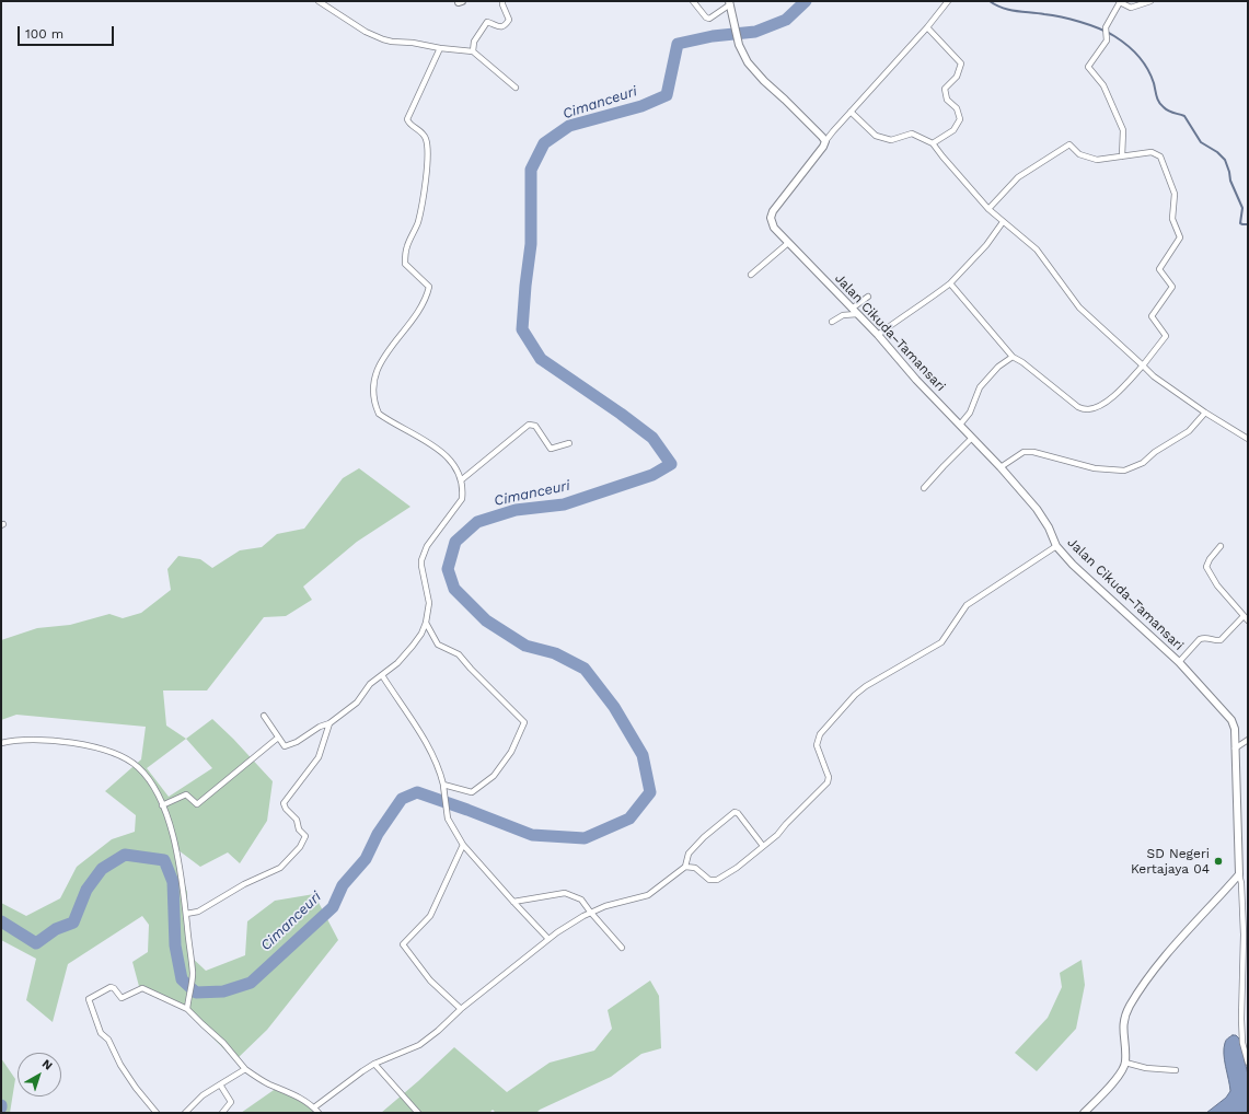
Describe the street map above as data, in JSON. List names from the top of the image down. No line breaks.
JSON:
{"streets":{"street":["Jalan Cikuda–Tamansari"]},"water":["Cimanceuri"],"places":["SD Negeri Kertajaya 04"],"scale_bar":"100 m","north":"top right"}
